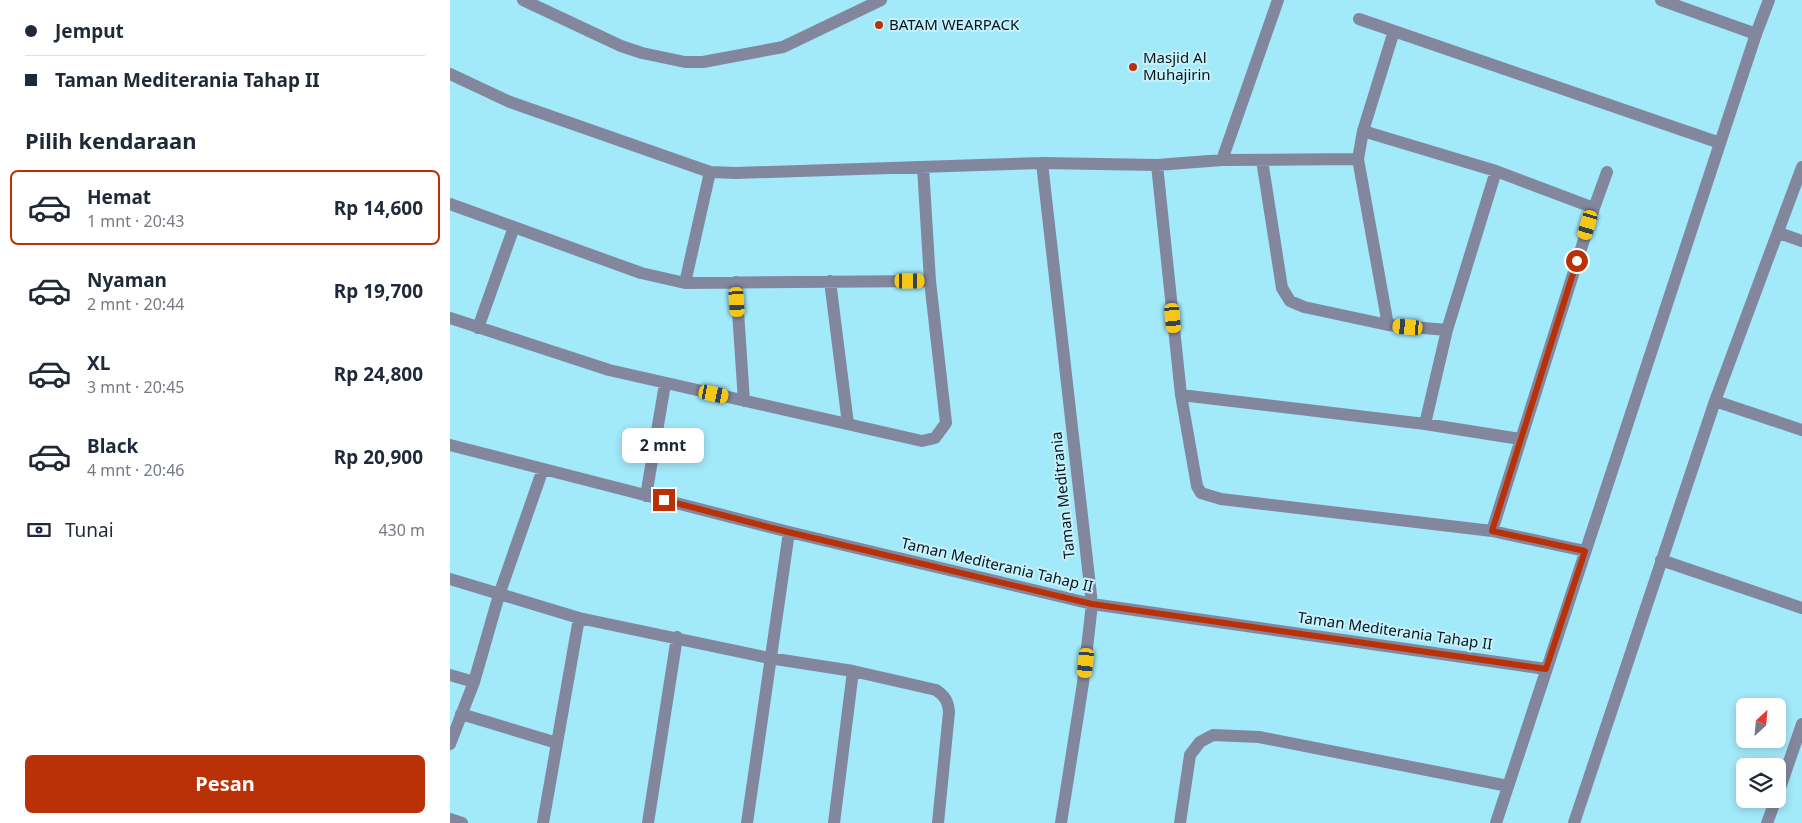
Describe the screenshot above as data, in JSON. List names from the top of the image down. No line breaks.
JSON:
{"streets":{"street":["Taman Meditrania","Taman Mediterania Tahap II"]},"crossings":[["Taman Meditrania","Taman Mediterania Tahap II"]],"places":["BATAM WEARPACK","Masjid Al Muhajirin"],"north":"top right","page":{"banner":["Jemput","Taman Mediterania Tahap II"],"heading":"Pilih kendaraan","list":[{"name":"Hemat","note":"1 mnt · 20:43","value":"Rp 14,600"},{"name":"Nyaman","note":"2 mnt · 20:44","value":"Rp 19,700"},{"name":"XL","note":"3 mnt · 20:45","value":"Rp 24,800"},{"name":"Black","note":"4 mnt · 20:46","value":"Rp 20,900"}],"bubble":"2 mnt","pay":["Tunai","430 m"],"buttons":"Pesan"}}
